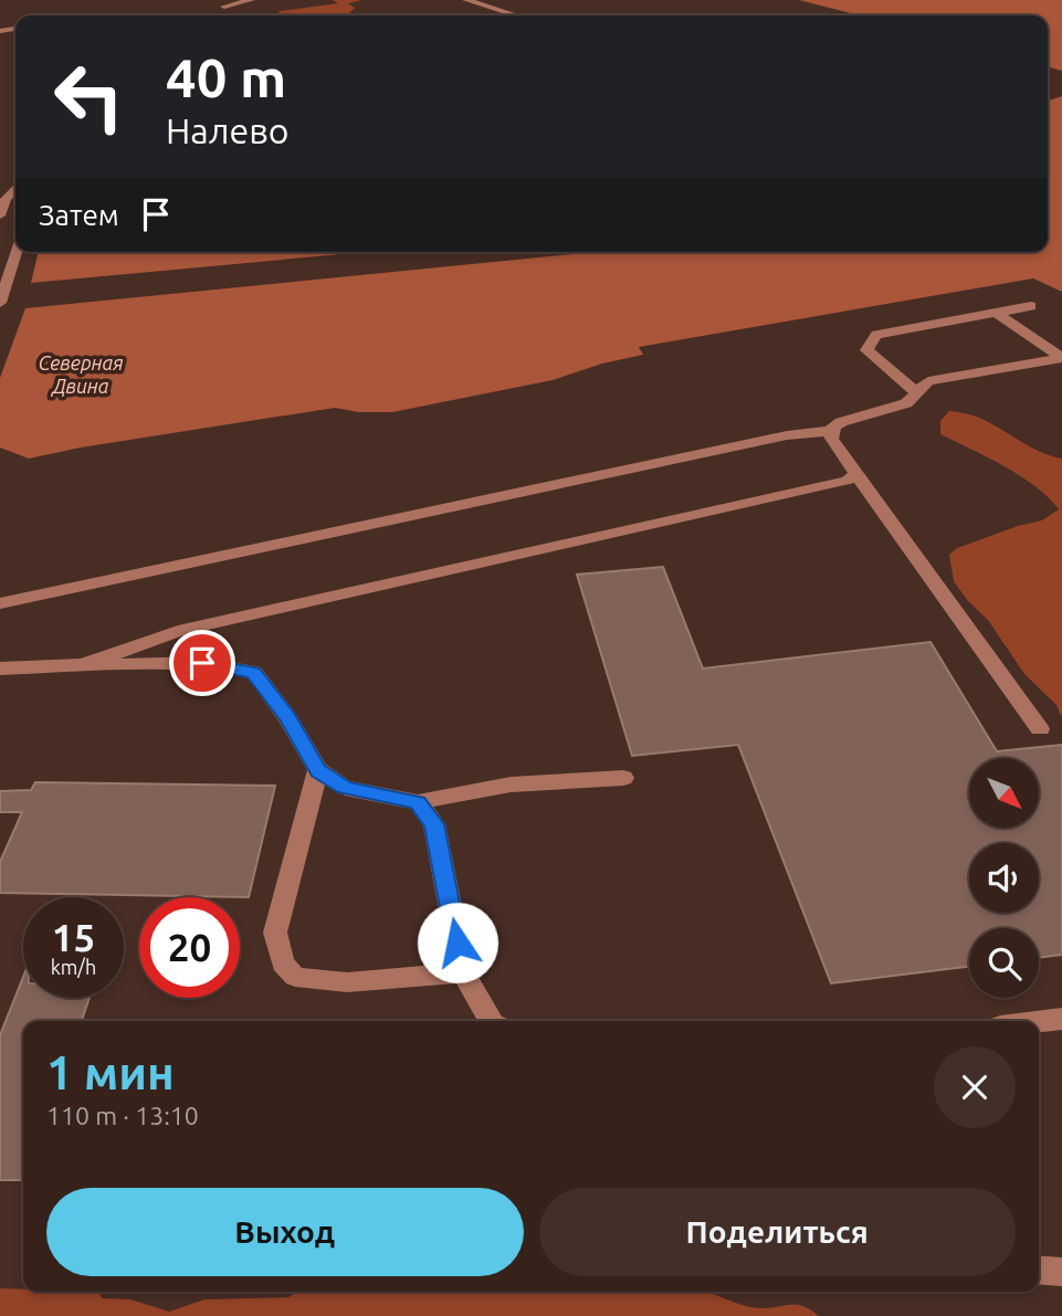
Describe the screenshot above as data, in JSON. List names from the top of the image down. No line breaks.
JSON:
{"water":["Северная Двина"],"north":"bottom right","page":{"turn":["40 m","Налево"],"then":"Затем","speed":"15 km/h","limit":"20","heading":["1 мин","110 m · 13:10"],"buttons":["Выход","Поделиться"]}}
